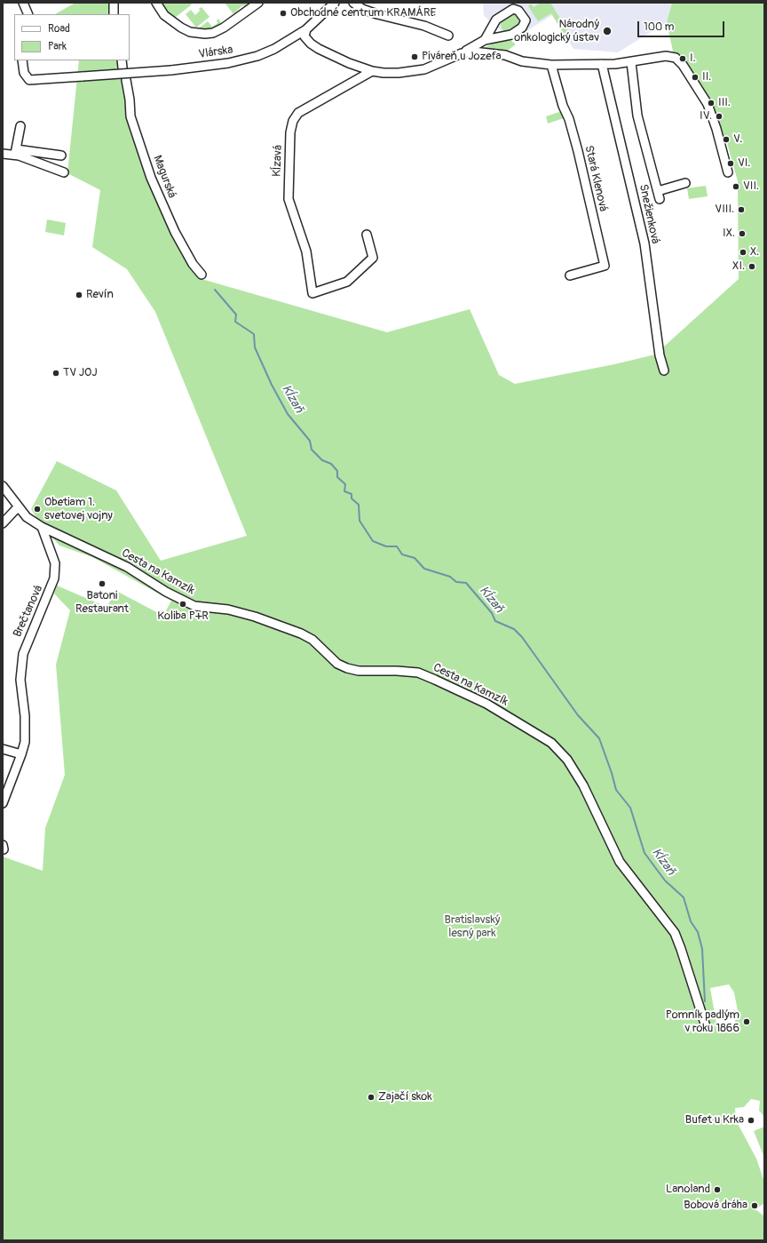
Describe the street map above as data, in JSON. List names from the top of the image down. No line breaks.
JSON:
{"streets":{"street":["Vlárska","Kĺzavá","Magurská","Stará Klenová","Snežienková","Cesta na Kamzík","Brečtanová"]},"crossings":[["Cesta na Kamzík","Brečtanová"]],"water":["Kĺzaň"],"parks":["Bratislavský lesný park"],"places":["Obchodné centrum KRAMÁRE","Národný onkologický ústav","Piváreň u Jozefa","I.","II.","III.","IV.","V.","VI.","VII.","VIII.","IX.","X.","XI.","Revín","TV JOJ","Obetiam 1. svetovej vojny","Batoni Restaurant","Koliba P+R","Pomník padlým v roku 1866","Zajačí skok","Bufet u Krka","Lanoland","Bobová dráha"],"legend":["Road","Park"],"scale_bar":"100 m"}
